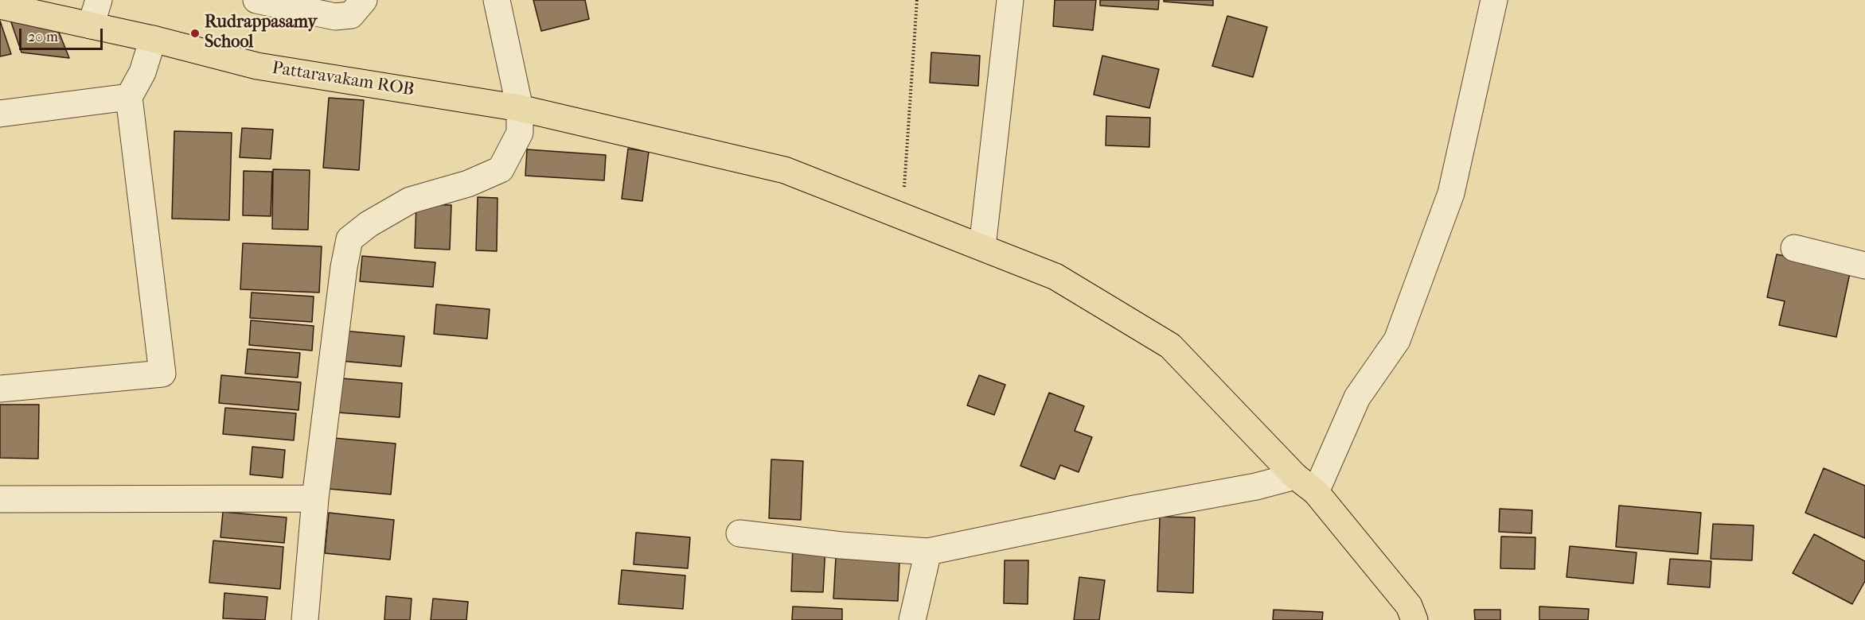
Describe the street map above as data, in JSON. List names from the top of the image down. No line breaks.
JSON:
{"streets":{"main road":["Pattaravakam ROB"]},"places":["Rudrappasamy School"],"scale_bar":"20 m"}
